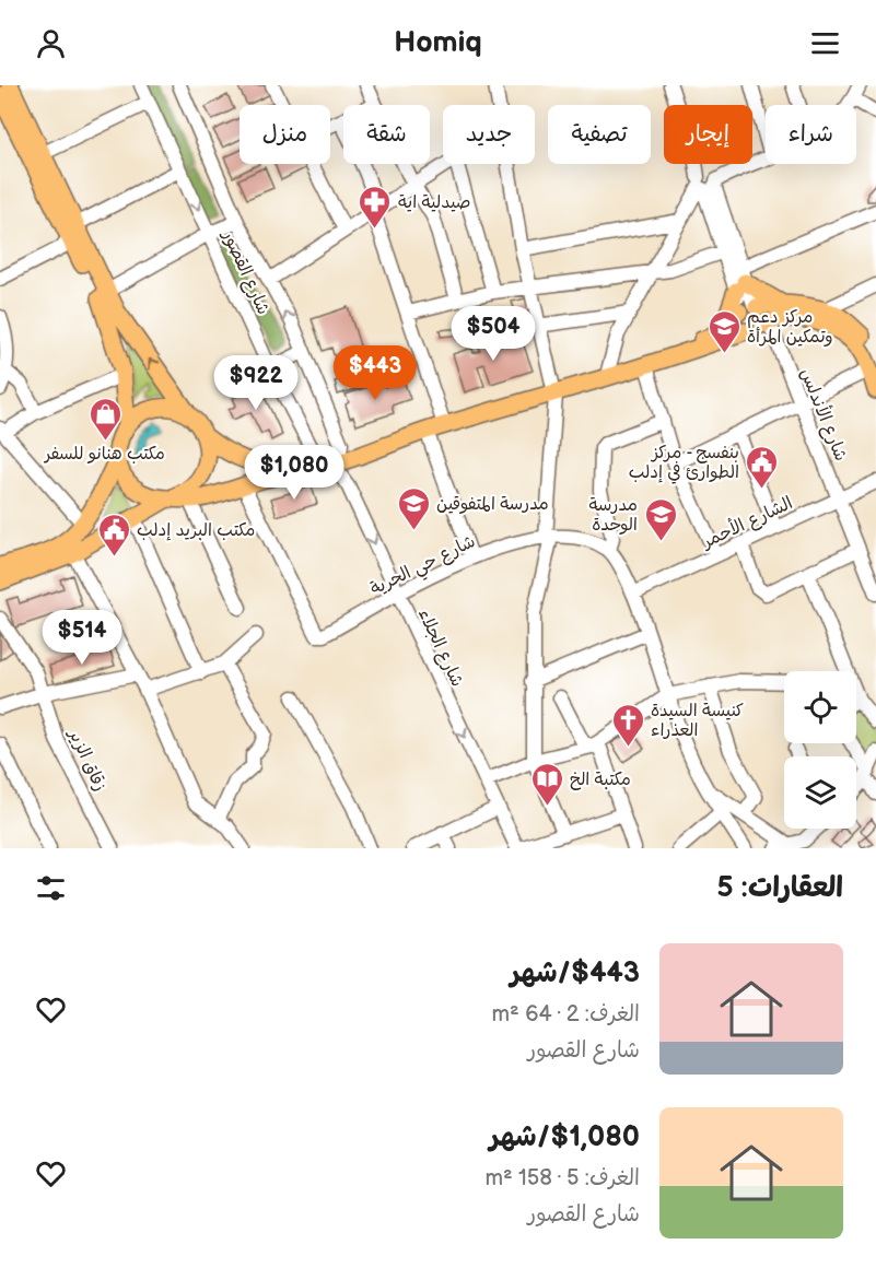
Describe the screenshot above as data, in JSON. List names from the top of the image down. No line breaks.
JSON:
{"streets":{"street":["شارع القصور","شارع الأندلس","الشارع الأحمر","شارع حي الحرية","شارع الجلاء","زقاق الزير"]},"crossings":[["شارع القصور","شارع الجلاء"],["شارع الأندلس","الشارع الأحمر"],["شارع حي الحرية","شارع الجلاء"]],"places":{"pharmacy":["صيدلية اية"],"school or university":["مركز دعم وتمكين المرأة","مدرسة المتفوقين","مدرسة الوحدة"],"shop":["مكتب هنانو للسفر"],"public building":["بنفسج - مركز الطوارئ في إدلب","مكتب البريد إدلب"],"church":["كنيسة السيدة العذراء"],"library":["مكتبة الخ"]},"page":{"header":"Homiq","chip":["شراء","إيجار","تصفية","جديد","شقة","منزل"],"price":["$504","$443","$922","$1,080","$514"],"heading":"العقارات: 5","list":[{"name":"$443/شهر","note":"الغرف: 2 · 64 m² · شارع القصور"},{"name":"$1,080/شهر","note":"الغرف: 5 · 158 m² · شارع القصور"}]}}
